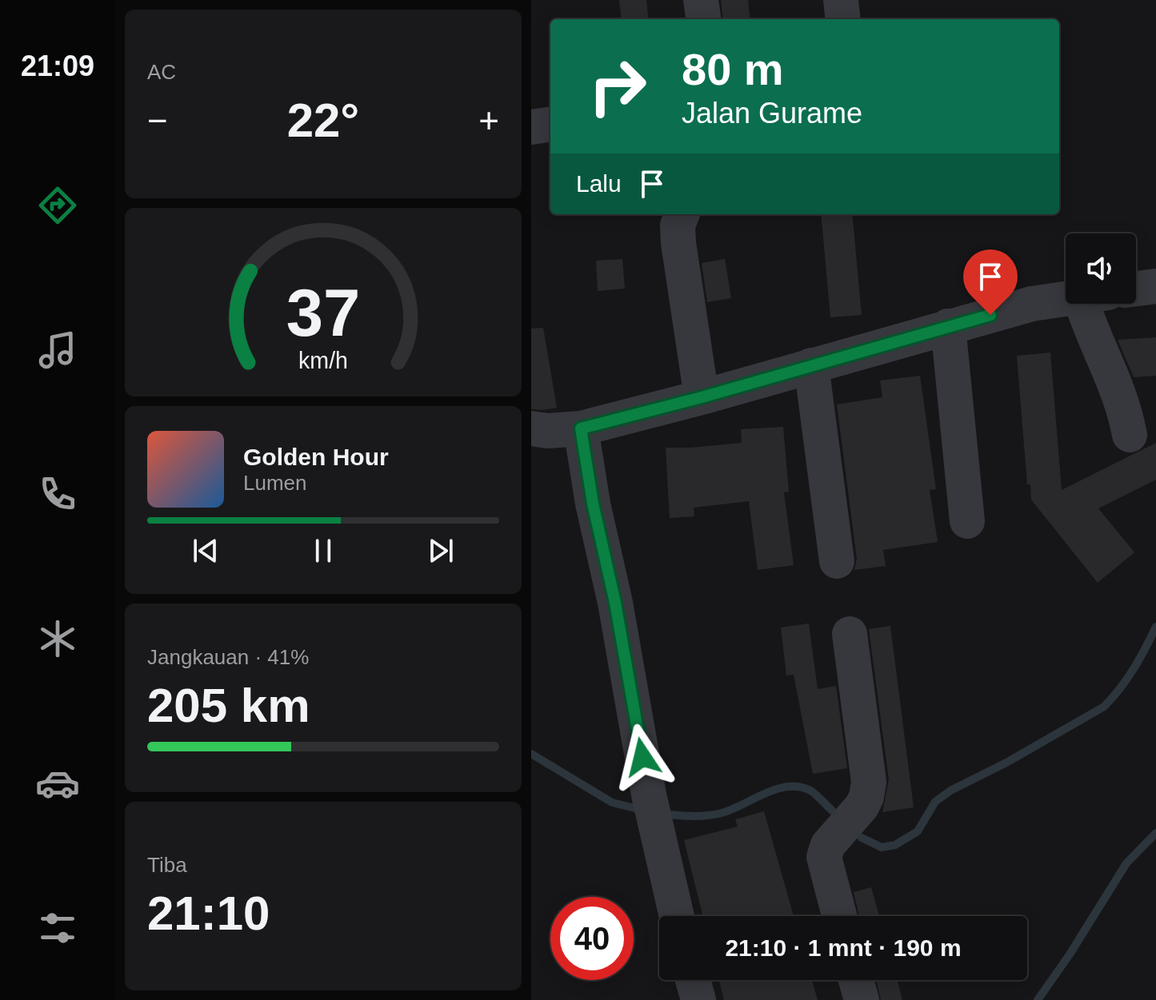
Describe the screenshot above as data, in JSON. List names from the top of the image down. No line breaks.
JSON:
{"page":{"tabs":"21:09","tile":["AC",["Jangkauan · 41%","205 km"],["Tiba","21:10"]],"turn":["80 m","Jalan Gurame"],"heat":["−","22°","+"],"then":"Lalu","song":["Golden Hour","Lumen"],"limit":"40","trip":"21:10 · 1 mnt · 190 m","gauge":["37","km/h"]}}
